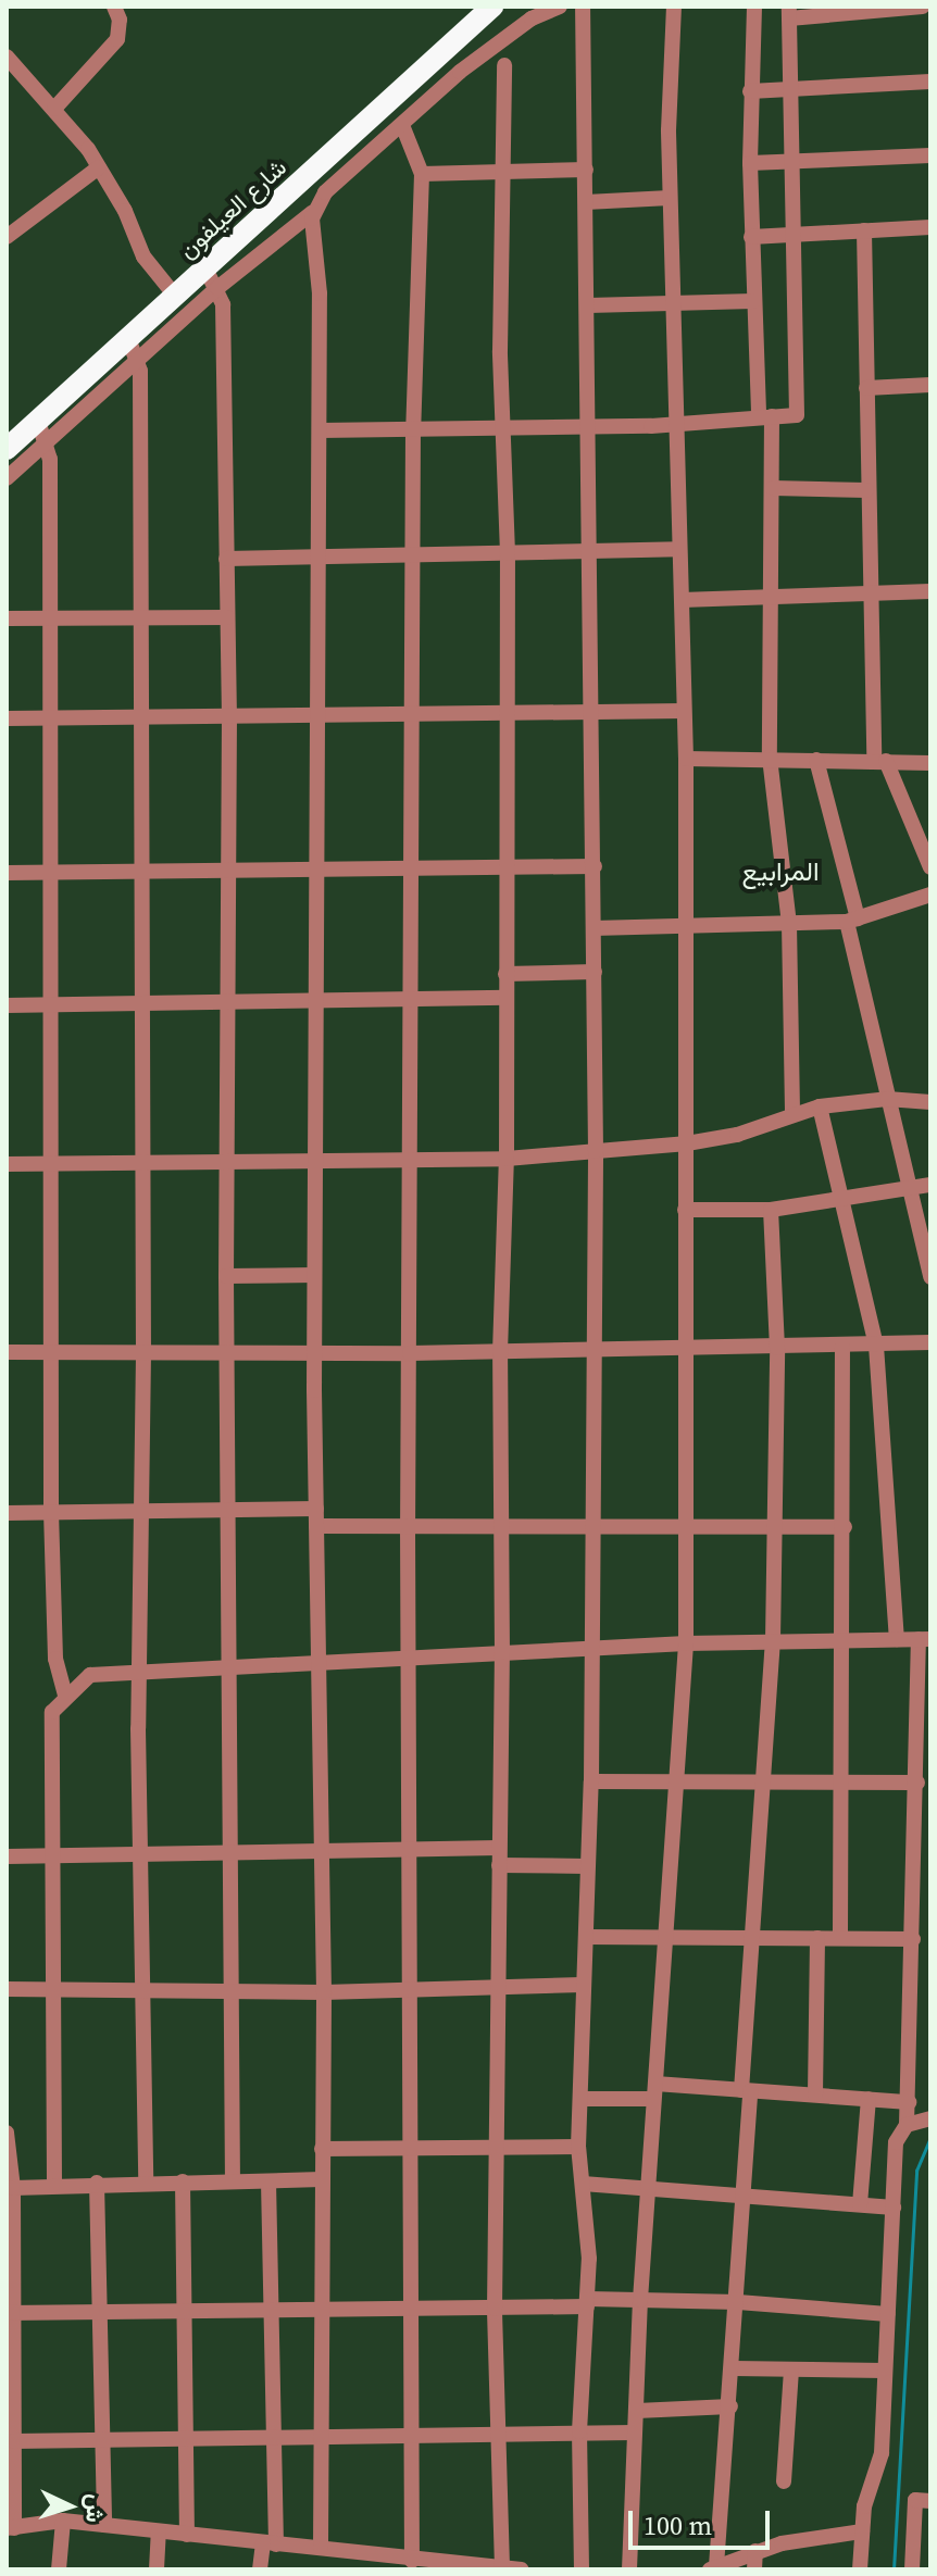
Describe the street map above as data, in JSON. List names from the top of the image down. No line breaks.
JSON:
{"streets":{"highway":["شارع العيلفون"]},"districts":["المرابيع"],"scale_bar":"100 m","north":"right"}
